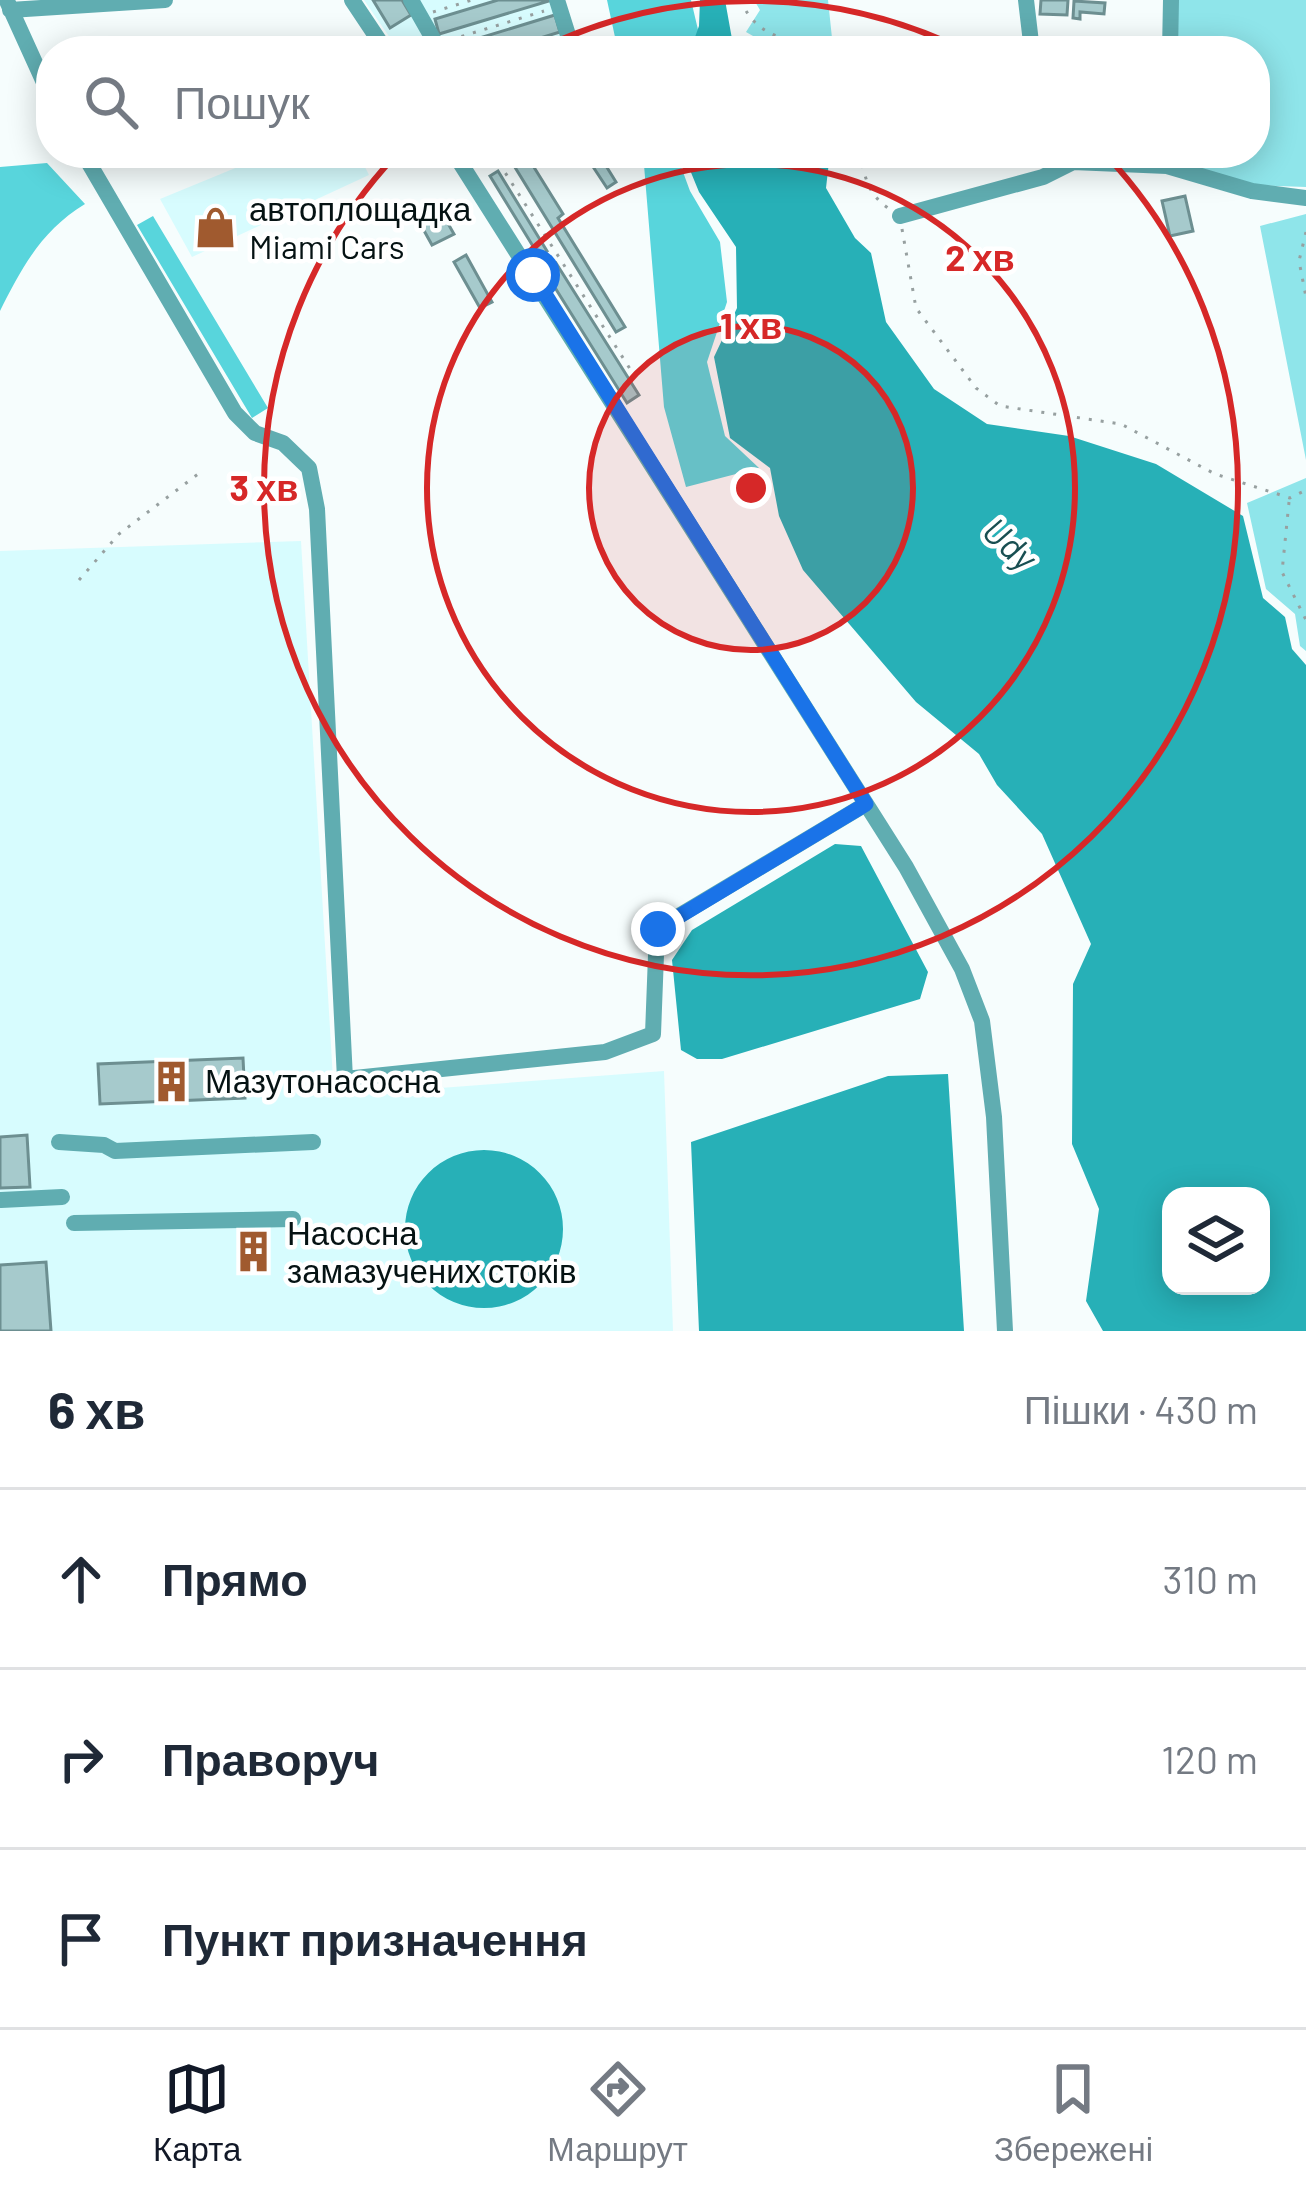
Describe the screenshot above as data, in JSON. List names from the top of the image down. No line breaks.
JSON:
{"water":["Udy"],"places":{"shop":["автоплощадка Miami Cars"],"building":["Мазутонасосна","Насосна замазучених стоків"]},"page":{"search":"Пошук","heading":["6 хв","Пішки · 430 m"],"list":[["Прямо","310 m"],["Праворуч","120 m"],"Пункт призначення"],"nav":["Карта","Маршрут","Збережені"]},"rings":["2 хв","1 хв","3 хв"]}
